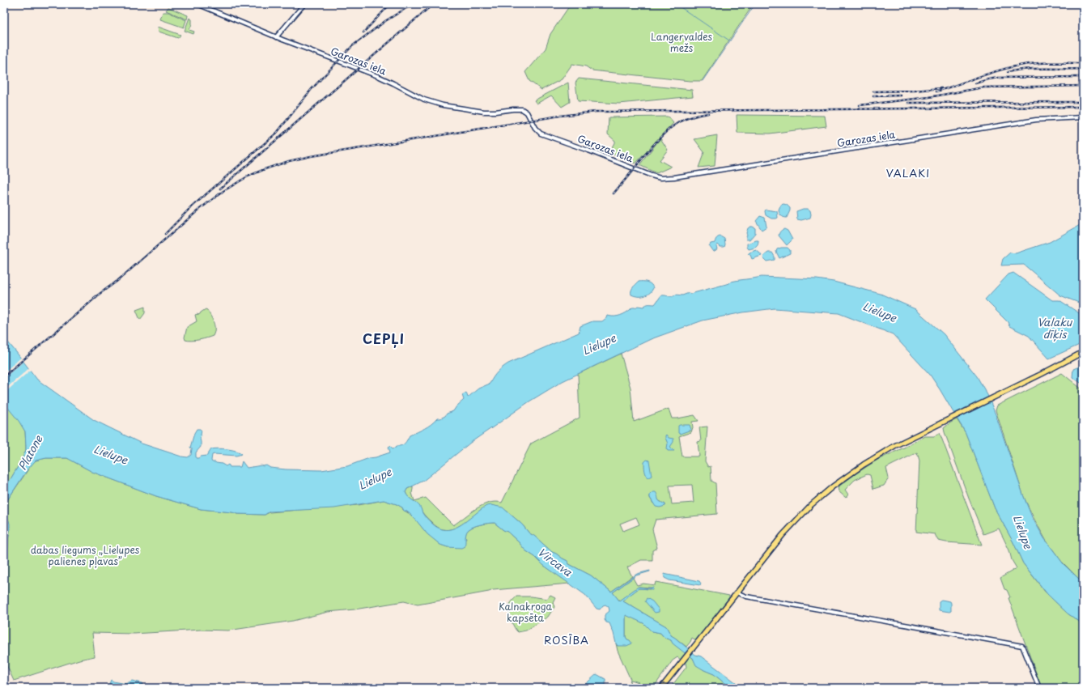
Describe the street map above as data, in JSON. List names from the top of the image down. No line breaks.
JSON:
{"streets":{"main road":["Garozas iela"]},"districts":["VALAKI","CEPĻI","ROSĪBA"],"water":["Lielupe","Valaku dīķis","Platone","Vircava"],"parks":["Langervaldes mežs","dabas liegums „Lielupes palienes pļavas”","Kalnakroga kapsēta"]}
